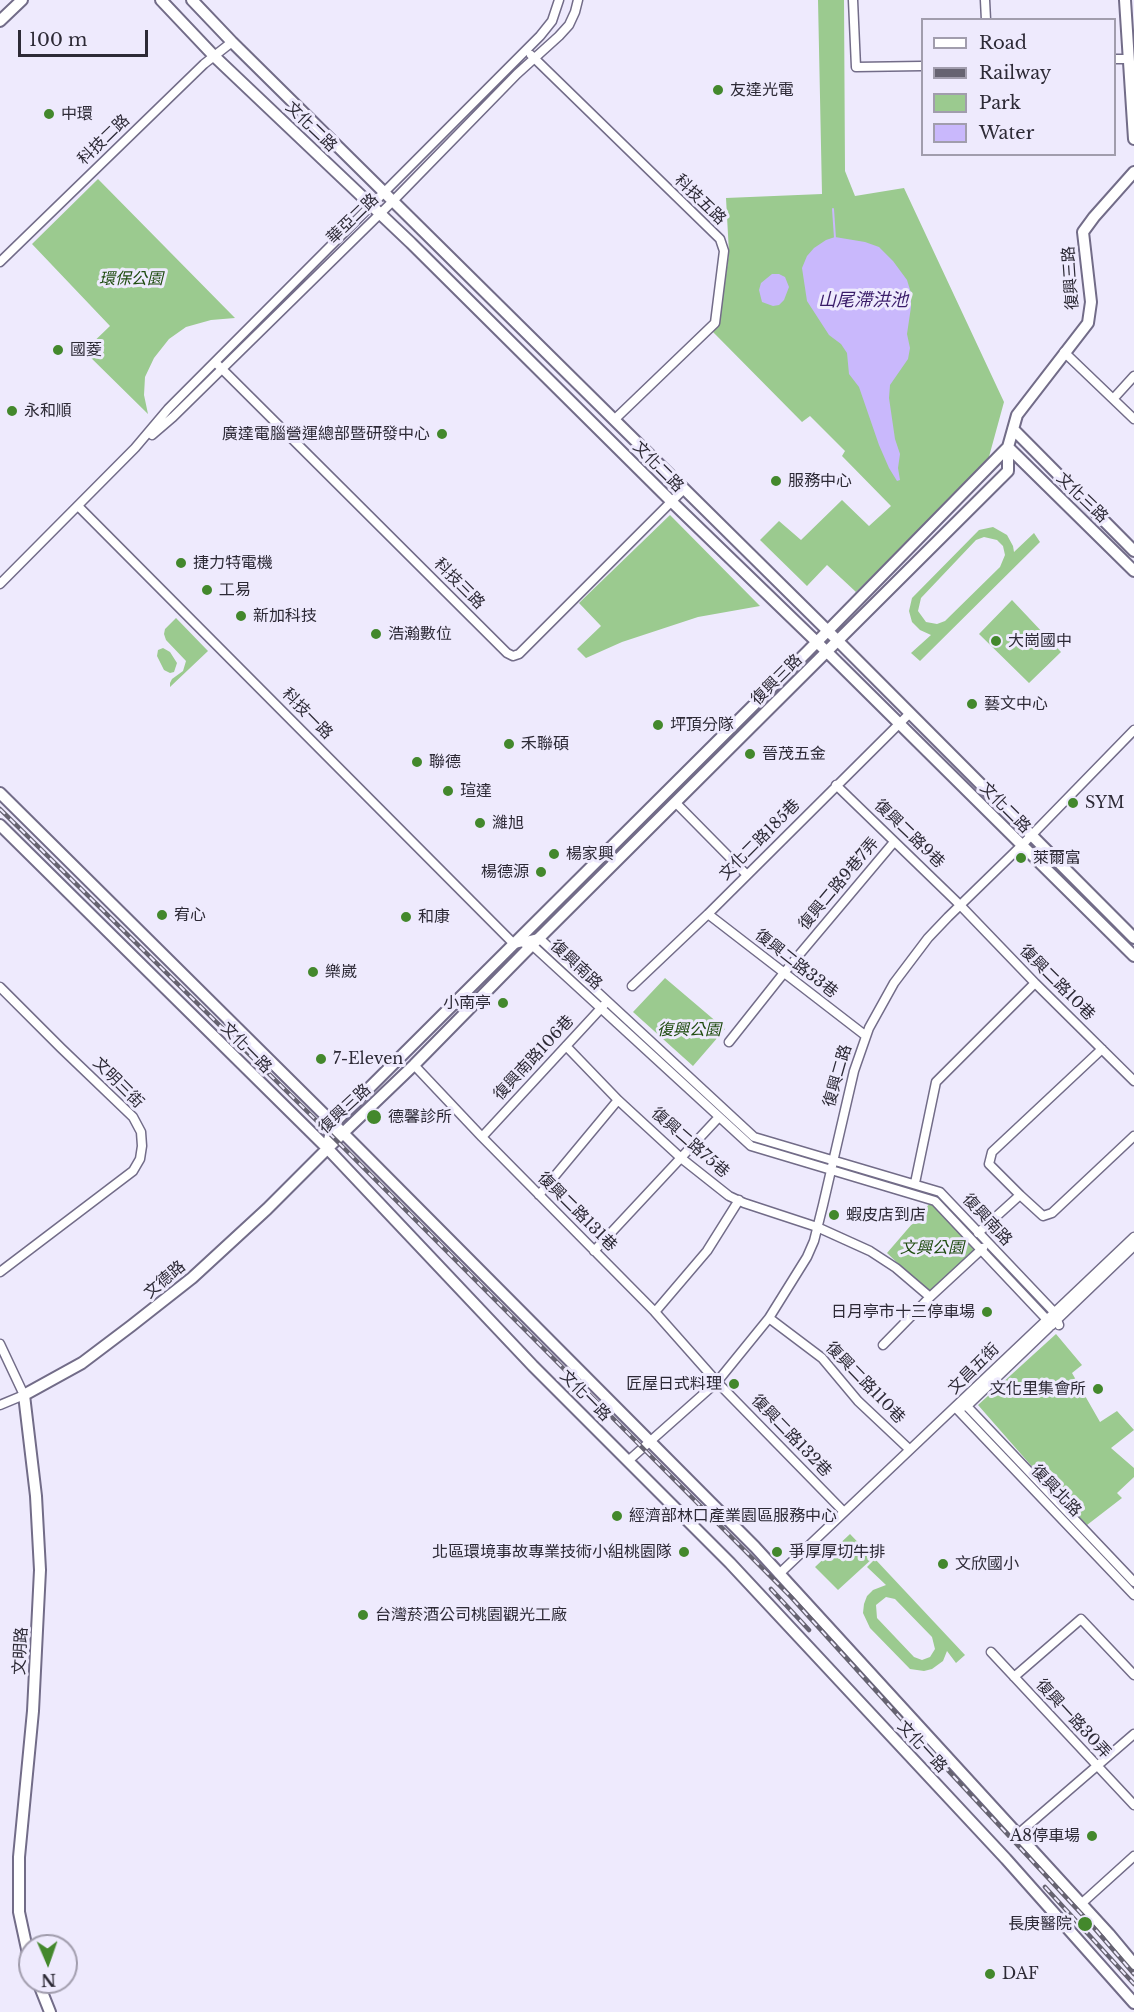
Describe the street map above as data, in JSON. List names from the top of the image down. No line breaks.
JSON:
{"streets":{"street":["文化二路","科技二路","科技五路","華亞二路","復興三路","文化三路","科技三路","科技一路","復興二路9巷","文化二路185巷","復興二路9巷7弄","復興二路33巷","復興南路","復興二路10巷","文化一路","復興南路106巷","復興二路","文明三街","復興二路75巷","復興二路131巷","文德路","文昌五街","復興二路110巷","復興二路132巷","復興北路","文明路","復興一路30弄"]},"crossings":[["文化二路","科技二路"],["文化二路","科技五路"],["文化二路","華亞二路"],["文化二路","復興三路"],["文化二路","科技三路"],["文化二路","文化二路185巷"],["文化二路","復興二路"],["科技五路","華亞二路"],["華亞二路","科技三路"],["華亞二路","科技一路"],["復興三路","文化三路"],["復興三路","科技一路"],["復興三路","復興南路"],["復興三路","文化一路"],["復興三路","復興二路131巷"],["復興三路","文德路"],["科技一路","復興南路"],["復興二路9巷","文化二路185巷"],["復興二路9巷","復興二路9巷7弄"],["復興二路9巷","復興二路10巷"],["復興二路9巷","復興二路"],["文化二路185巷","復興二路33巷"],["復興二路9巷7弄","復興二路33巷"],["復興二路33巷","復興二路"],["復興南路","復興南路106巷"],["復興南路","復興二路"],["復興南路","文昌五街"],["復興二路10巷","復興二路"],["文化一路","復興二路"],["文化一路","文德路"],["文化一路","文昌五街"],["復興南路106巷","復興二路75巷"],["復興南路106巷","復興二路131巷"],["復興二路","復興二路75巷"],["復興二路","復興二路131巷"],["復興二路","復興二路110巷"],["復興二路","復興二路132巷"],["復興二路131巷","復興二路132巷"],["文德路","文明路"],["文昌五街","復興二路110巷"],["文昌五街","復興二路132巷"],["文昌五街","復興北路"]],"water":["山尾滯洪池"],"parks":["環保公園","復興公園","文興公園"],"places":["友達光電","中環","國菱","永和順","廣達電腦營運總部暨研發中心","服務中心","捷力特電機","工易","新加科技","浩瀚數位","大崗國中","藝文中心","坪頂分隊","禾聯碩","晉茂五金","聯德","瑄達","SYM","濰旭","楊家興","萊爾富","楊德源","宥心","和康","樂崴","小南亭","7-Eleven","德馨診所","蝦皮店到店","日月亭市十三停車場","匠屋日式料理","文化里集會所","經濟部林口產業園區服務中心","北區環境事故專業技術小組桃園隊","爭厚厚切牛排","文欣國小","台灣菸酒公司桃園觀光工廠","A8停車場","長庚醫院","DAF"],"legend":["Road","Railway","Park","Water"],"scale_bar":"100 m","north":"bottom"}
